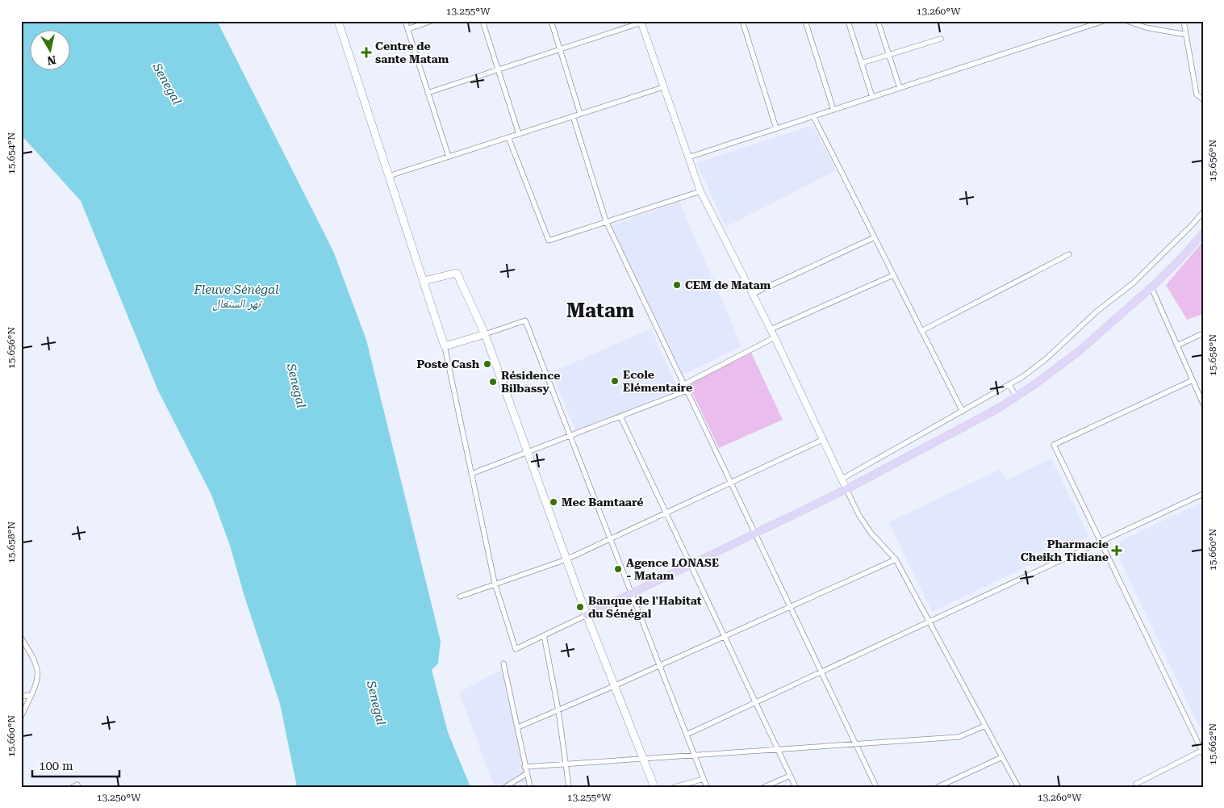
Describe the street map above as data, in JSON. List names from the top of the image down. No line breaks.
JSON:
{"districts":["Matam"],"water":["Senegal","Fleuve Sénégal نهر السنغال"],"places":{"health":["Centre de sante Matam","Pharmacie Cheikh Tidiane"],"other":["CEM de Matam","Poste Cash","Ecole Elémentaire","Résidence Bilbassy","Mec Bamtaaré","Agence LONASE - Matam","Banque de l'Habitat du Sénégal"]},"scale_bar":"100 m","north":"bottom","coordinates":["13.255°W","13.260°W","15.654°N","15.656°N","15.658°N","15.660°N","15.662°N","13.250°W"]}
